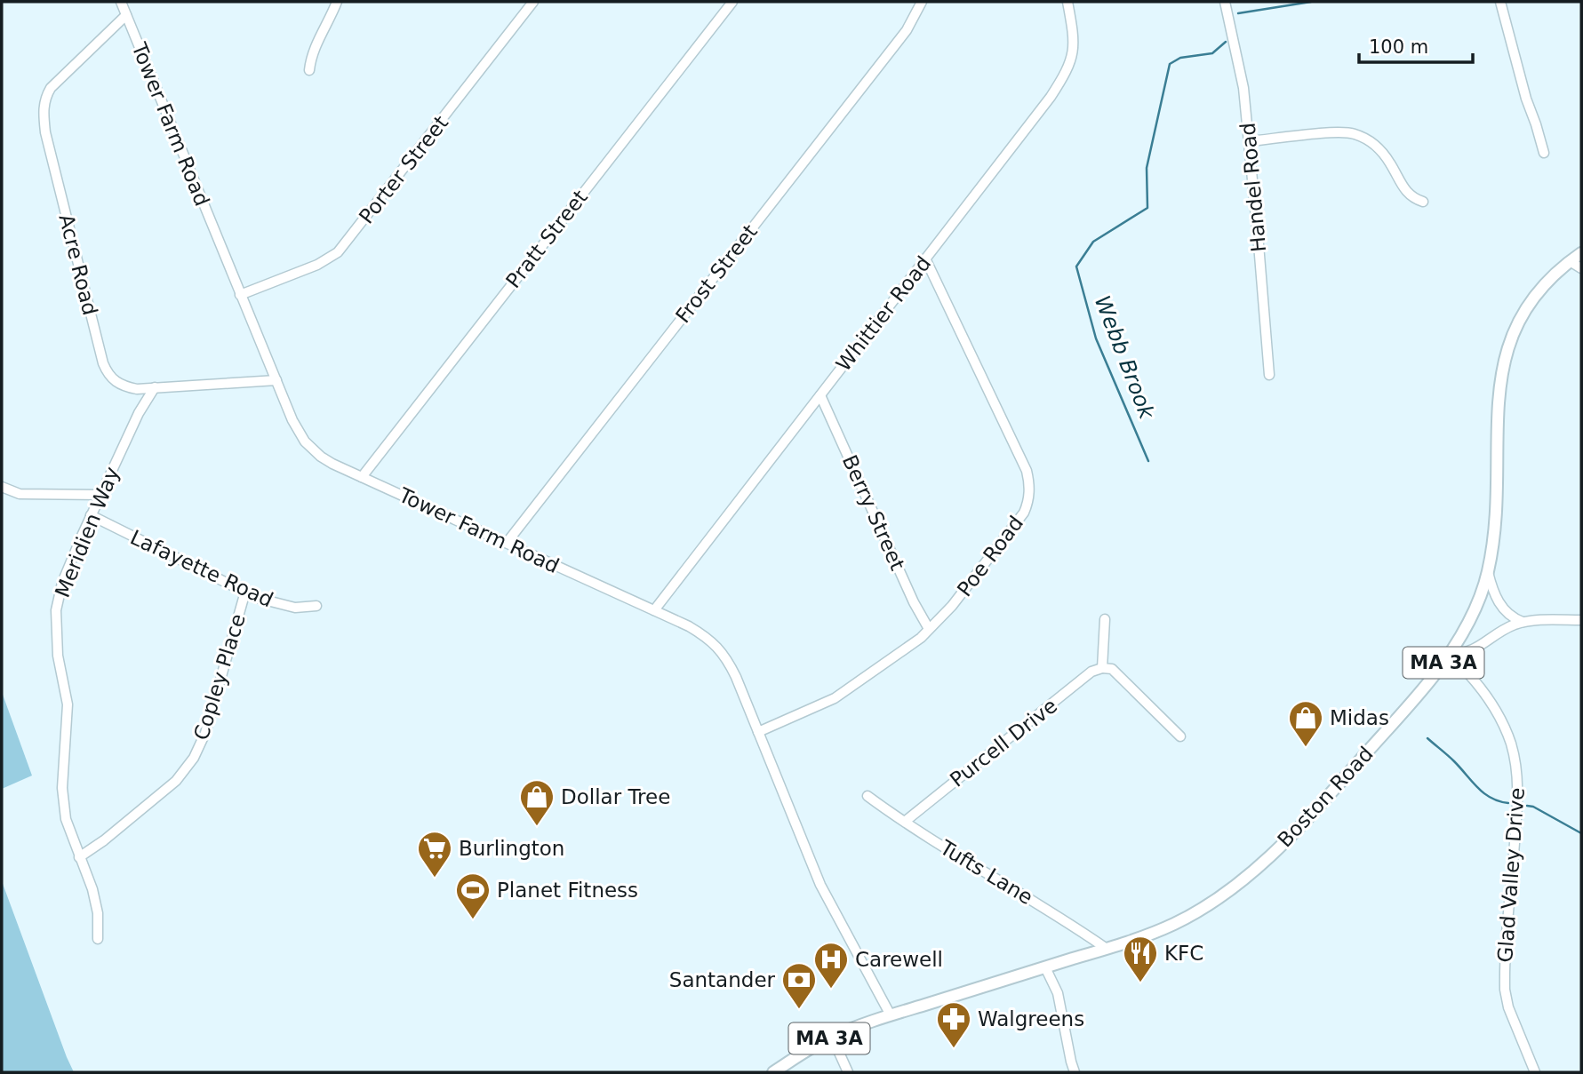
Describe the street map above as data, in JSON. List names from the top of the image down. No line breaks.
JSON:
{"streets":{"main road":["MA 3A","Boston Road"],"street":["Tower Farm Road","Porter Street","Handel Road","Pratt Street","Acre Road","Frost Street","Whittier Road","Berry Street","Meridien Way","Poe Road","Lafayette Road","Copley Place","Purcell Drive","Tufts Lane","Glad Valley Drive"]},"crossings":[["Tower Farm Road","Porter Street"],["Tower Farm Road","Pratt Street"],["Tower Farm Road","Acre Road"],["Tower Farm Road","Frost Street"],["Tower Farm Road","Whittier Road"],["Tower Farm Road","Poe Road"],["Tower Farm Road","Boston Road"],["Acre Road","Meridien Way"],["Whittier Road","Berry Street"],["Whittier Road","Poe Road"],["Berry Street","Poe Road"],["Meridien Way","Lafayette Road"],["Meridien Way","Copley Place"],["Lafayette Road","Copley Place"],["Purcell Drive","Tufts Lane"],["Boston Road","Tufts Lane"],["Boston Road","Glad Valley Drive"]],"water":["Webb Brook"],"places":{"shop":["Midas","Dollar Tree"],"supermarket":["Burlington"],"sports":["Planet Fitness"],"restaurant":["KFC"],"hospital":["Carewell"],"bank":["Santander"],"pharmacy":["Walgreens"]},"scale_bar":"100 m"}
